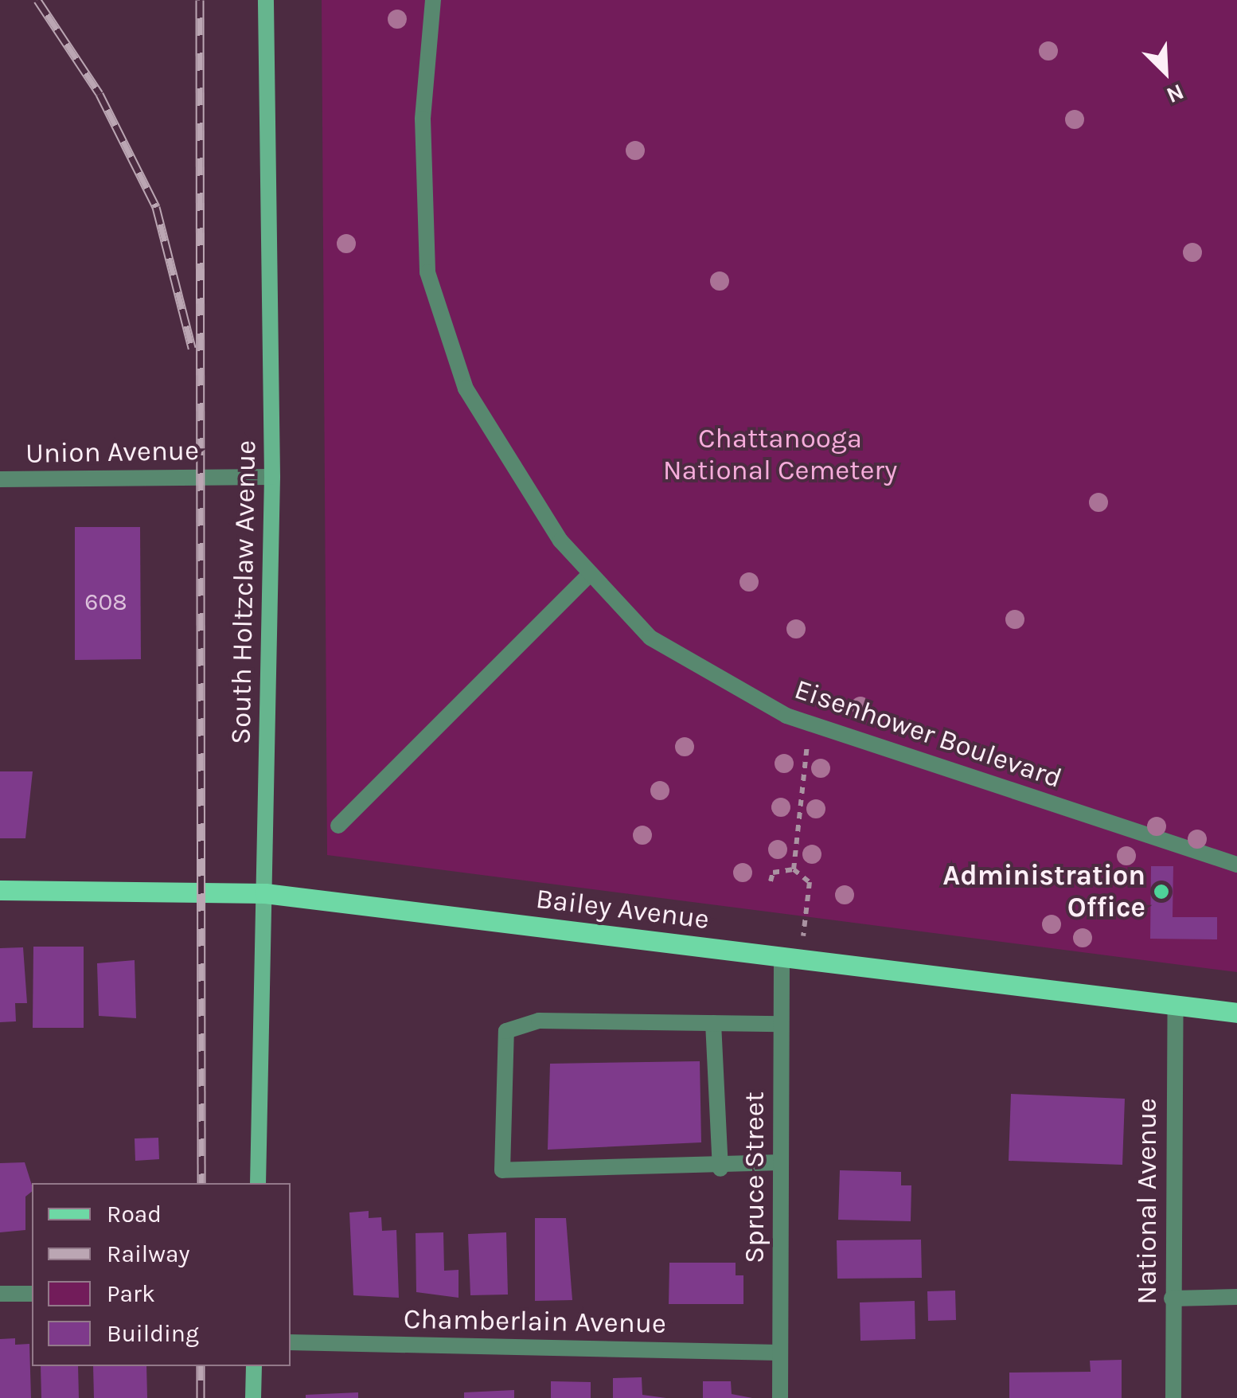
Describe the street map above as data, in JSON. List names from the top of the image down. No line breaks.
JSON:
{"streets":{"main road":["South Holtzclaw Avenue","Bailey Avenue"],"street":["Union Avenue","Eisenhower Boulevard","Spruce Street","National Avenue","Chamberlain Avenue"]},"crossings":[["Union Avenue","South Holtzclaw Avenue"],["South Holtzclaw Avenue","Bailey Avenue"],["Bailey Avenue","Spruce Street"],["Bailey Avenue","National Avenue"],["Spruce Street","Chamberlain Avenue"]],"parks":["Chattanooga National Cemetery"],"places":["Administration Office"],"house_numbers":["608"],"legend":["Road","Railway","Park","Building"],"north":"bottom right"}
